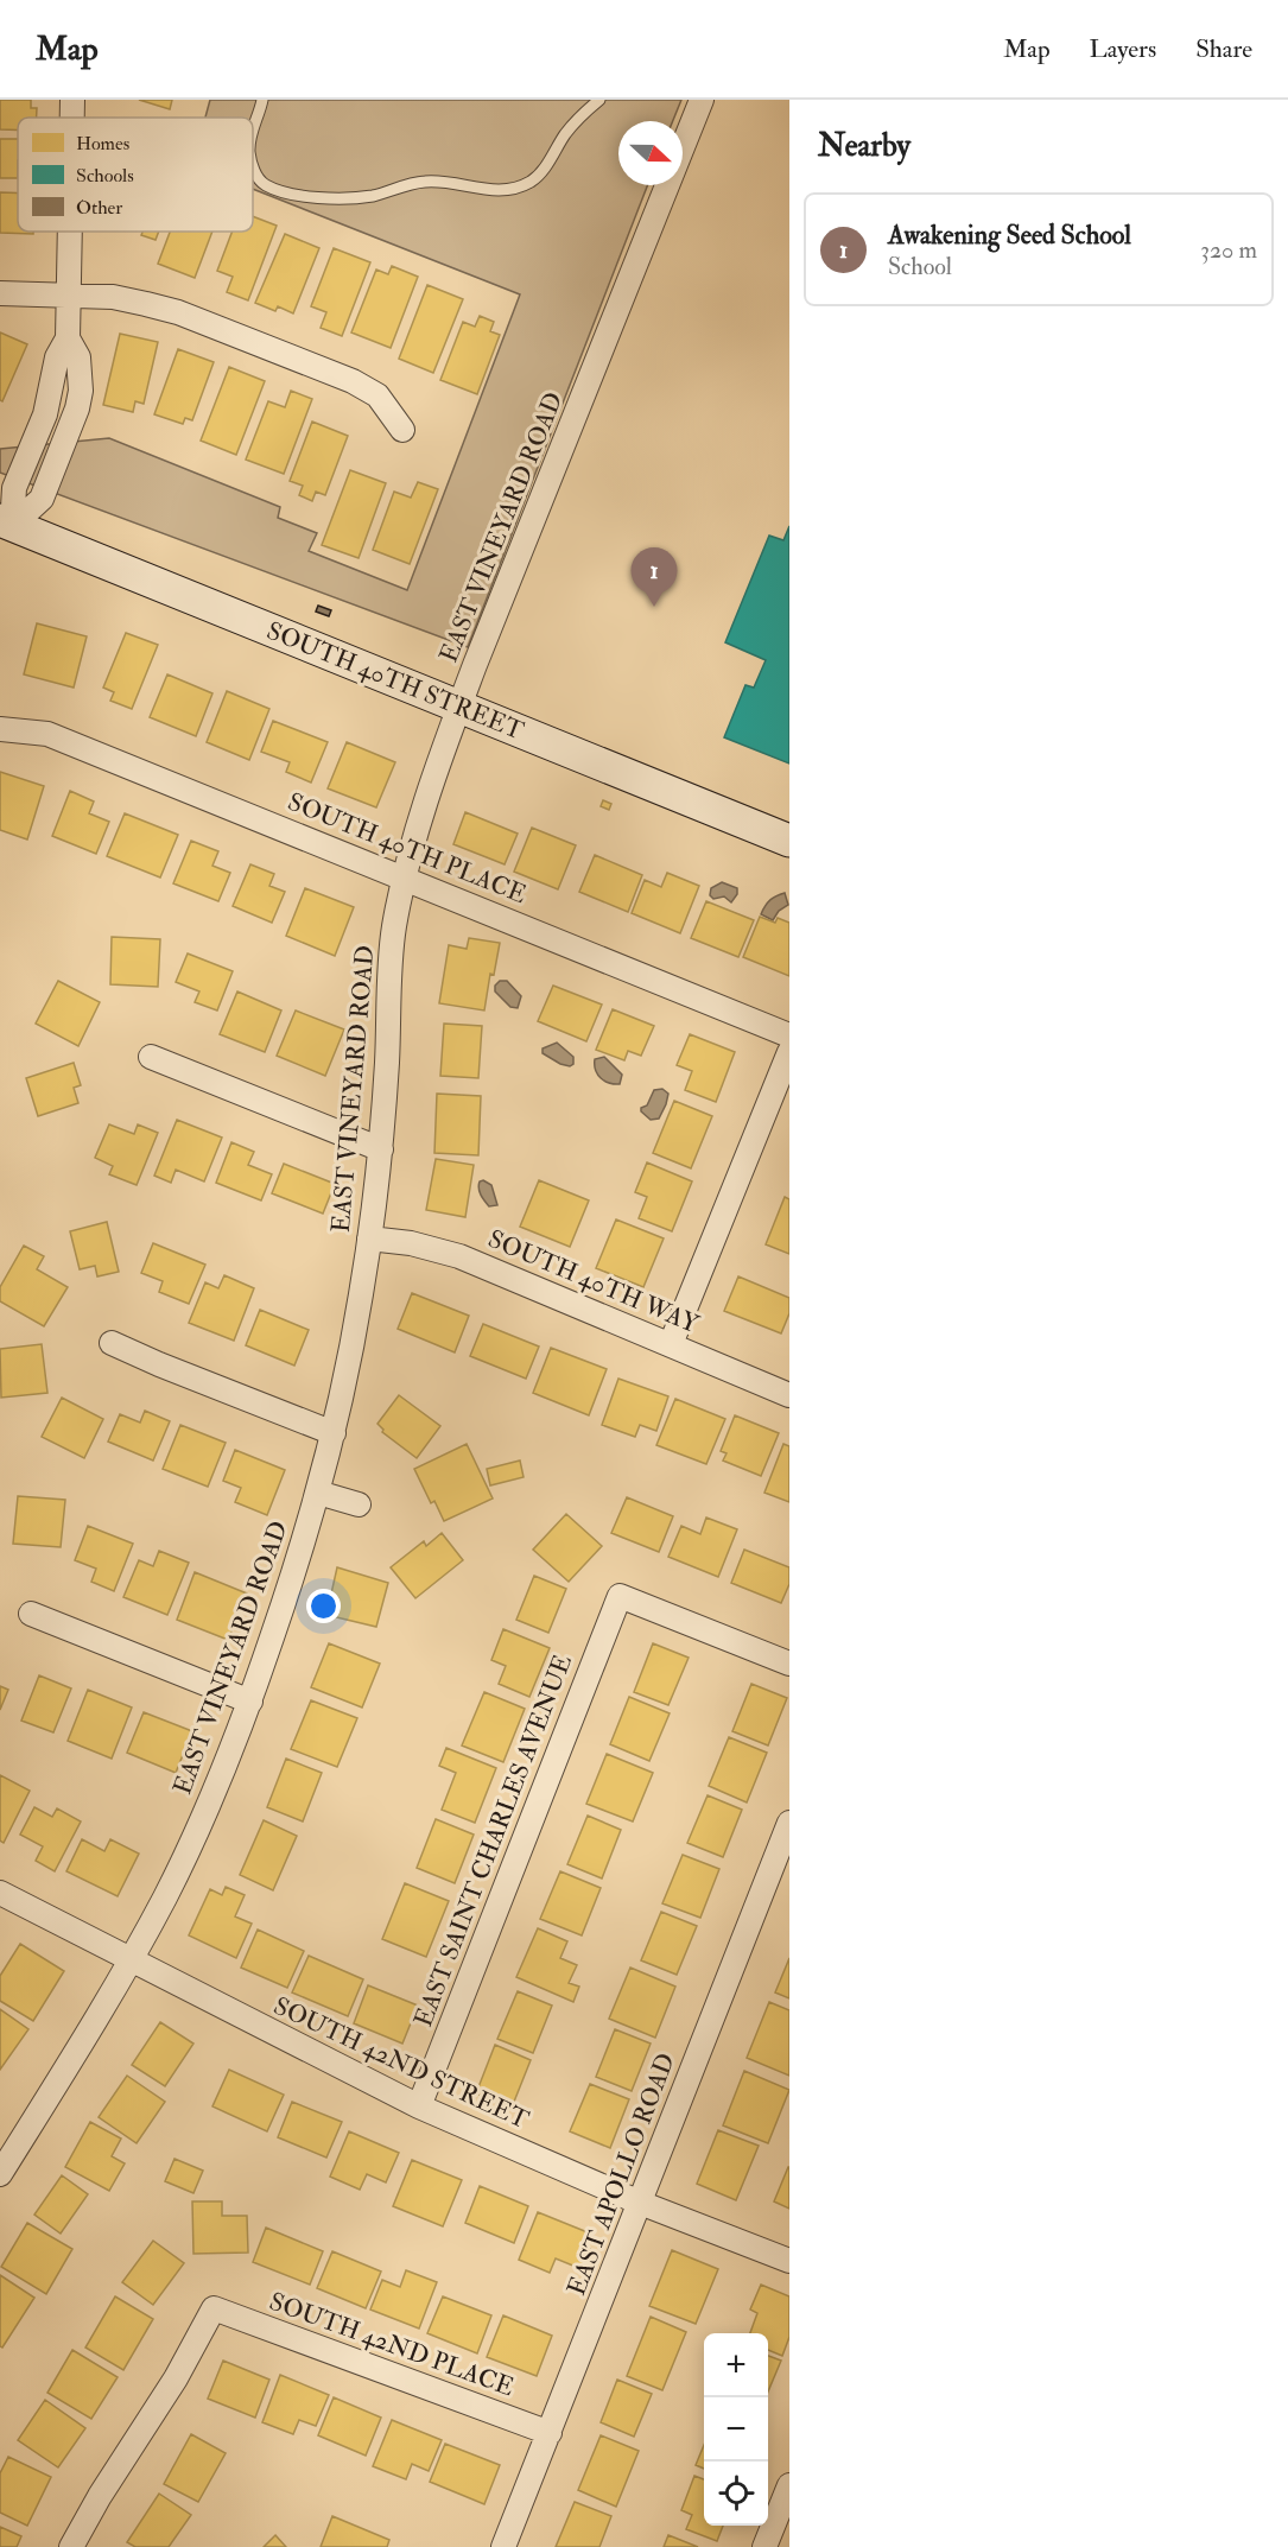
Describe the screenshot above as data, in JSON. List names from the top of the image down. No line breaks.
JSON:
{"streets":{"main road":["SOUTH 40TH STREET"],"street":["EAST VINEYARD ROAD","SOUTH 40TH PLACE","SOUTH 40TH WAY","EAST SAINT CHARLES AVENUE","SOUTH 42ND STREET","EAST APOLLO ROAD","SOUTH 42ND PLACE"]},"crossings":[["EAST VINEYARD ROAD","SOUTH 40TH STREET"],["EAST VINEYARD ROAD","SOUTH 40TH PLACE"],["EAST VINEYARD ROAD","SOUTH 40TH WAY"],["EAST VINEYARD ROAD","SOUTH 42ND STREET"],["EAST SAINT CHARLES AVENUE","SOUTH 42ND STREET"],["SOUTH 42ND STREET","EAST APOLLO ROAD"],["EAST APOLLO ROAD","SOUTH 42ND PLACE"]],"legend":["Homes","Schools","Other"],"north":"right","page":{"header":"Map","nav":["Map","Layers","Share"],"heading":"Nearby","list":[{"mark":"1","name":"Awakening Seed School","note":"School","value":"320 m"}],"pins":"1","map_buttons":["+","−"]}}
